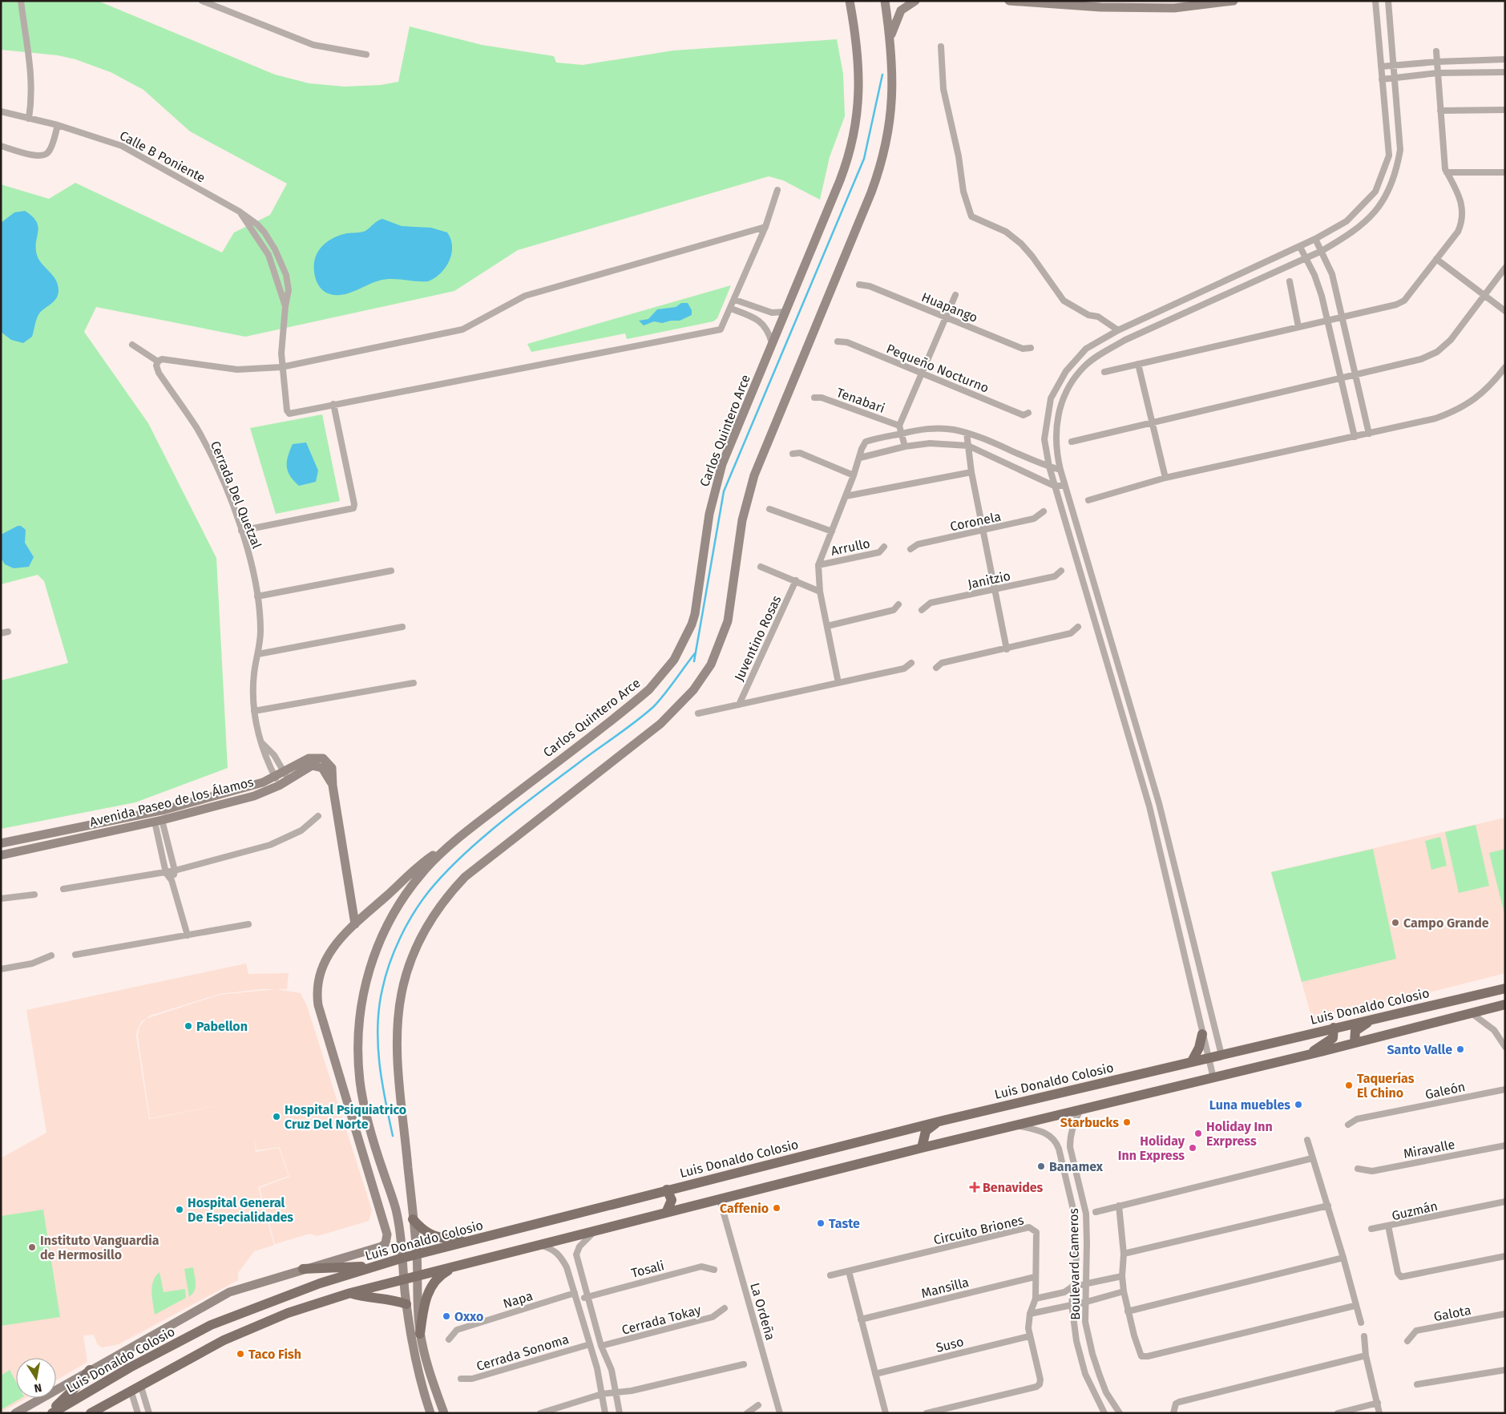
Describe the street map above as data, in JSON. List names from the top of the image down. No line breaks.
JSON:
{"streets":{"main road":["Carlos Quintero Arce","Avenida Paseo de los Álamos","Luis Donaldo Colosio"],"street":["Calle B Poniente","Huapango","Pequeño Nocturno","Tenabari","Cerrada Del Quetzal","Coronela","Arrullo","Janitzio","Juventino Rosas","Galeón","Miravalle","Guzmán","Circuito Briones","Boulevard Cameros","Tosali","Mansilla","Napa","La Ordeña","Galota","Cerrada Tokay","Suso","Cerrada Sonoma"]},"crossings":[["Carlos Quintero Arce","Luis Donaldo Colosio"],["Cerrada Del Quetzal","Avenida Paseo de los Álamos"],["Circuito Briones","Mansilla"],["Circuito Briones","Suso"]],"places":{"other":["Campo Grande","Pabellon","Santo Valle","Taquerías El Chino","Luna muebles","Hospital Psiquiatrico Cruz Del Norte","Starbucks","Holiday Inn Exrpress","Holiday Inn Express","Banamex","Caffenio","Hospital General De Especialidades","Taste","Instituto Vanguardia de Hermosillo","Oxxo","Taco Fish"],"health":["Benavides"]},"north":"bottom"}
